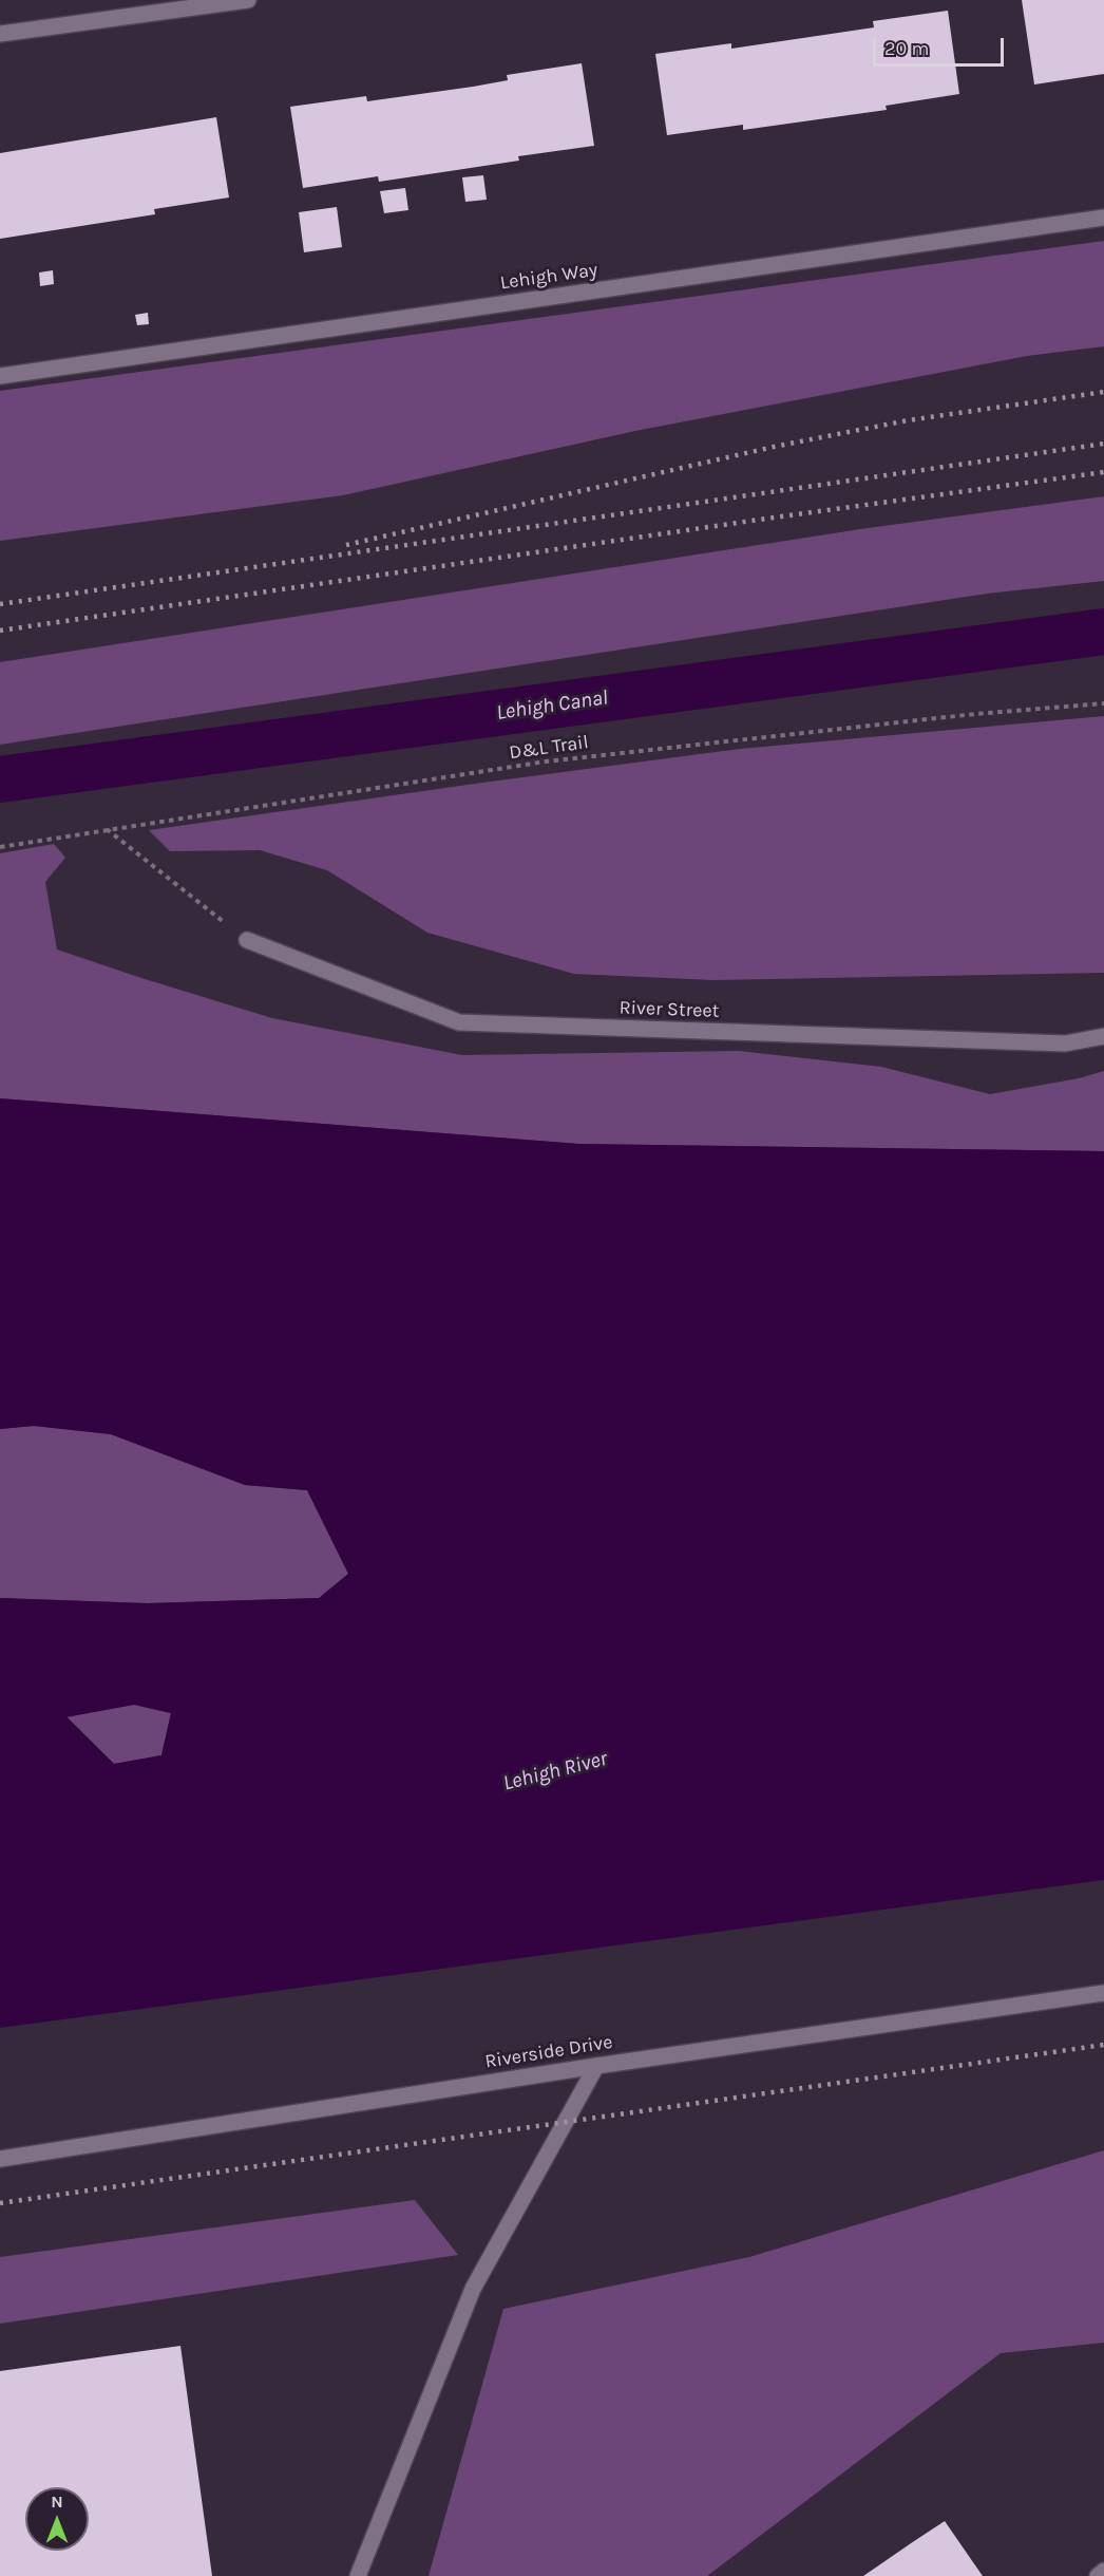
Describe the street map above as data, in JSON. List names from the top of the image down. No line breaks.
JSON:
{"streets":{"street":["Lehigh Way","River Street","Riverside Drive"],"path":["D&L Trail"]},"water":["Lehigh Canal","Lehigh River"],"scale_bar":"20 m","north":"top"}
